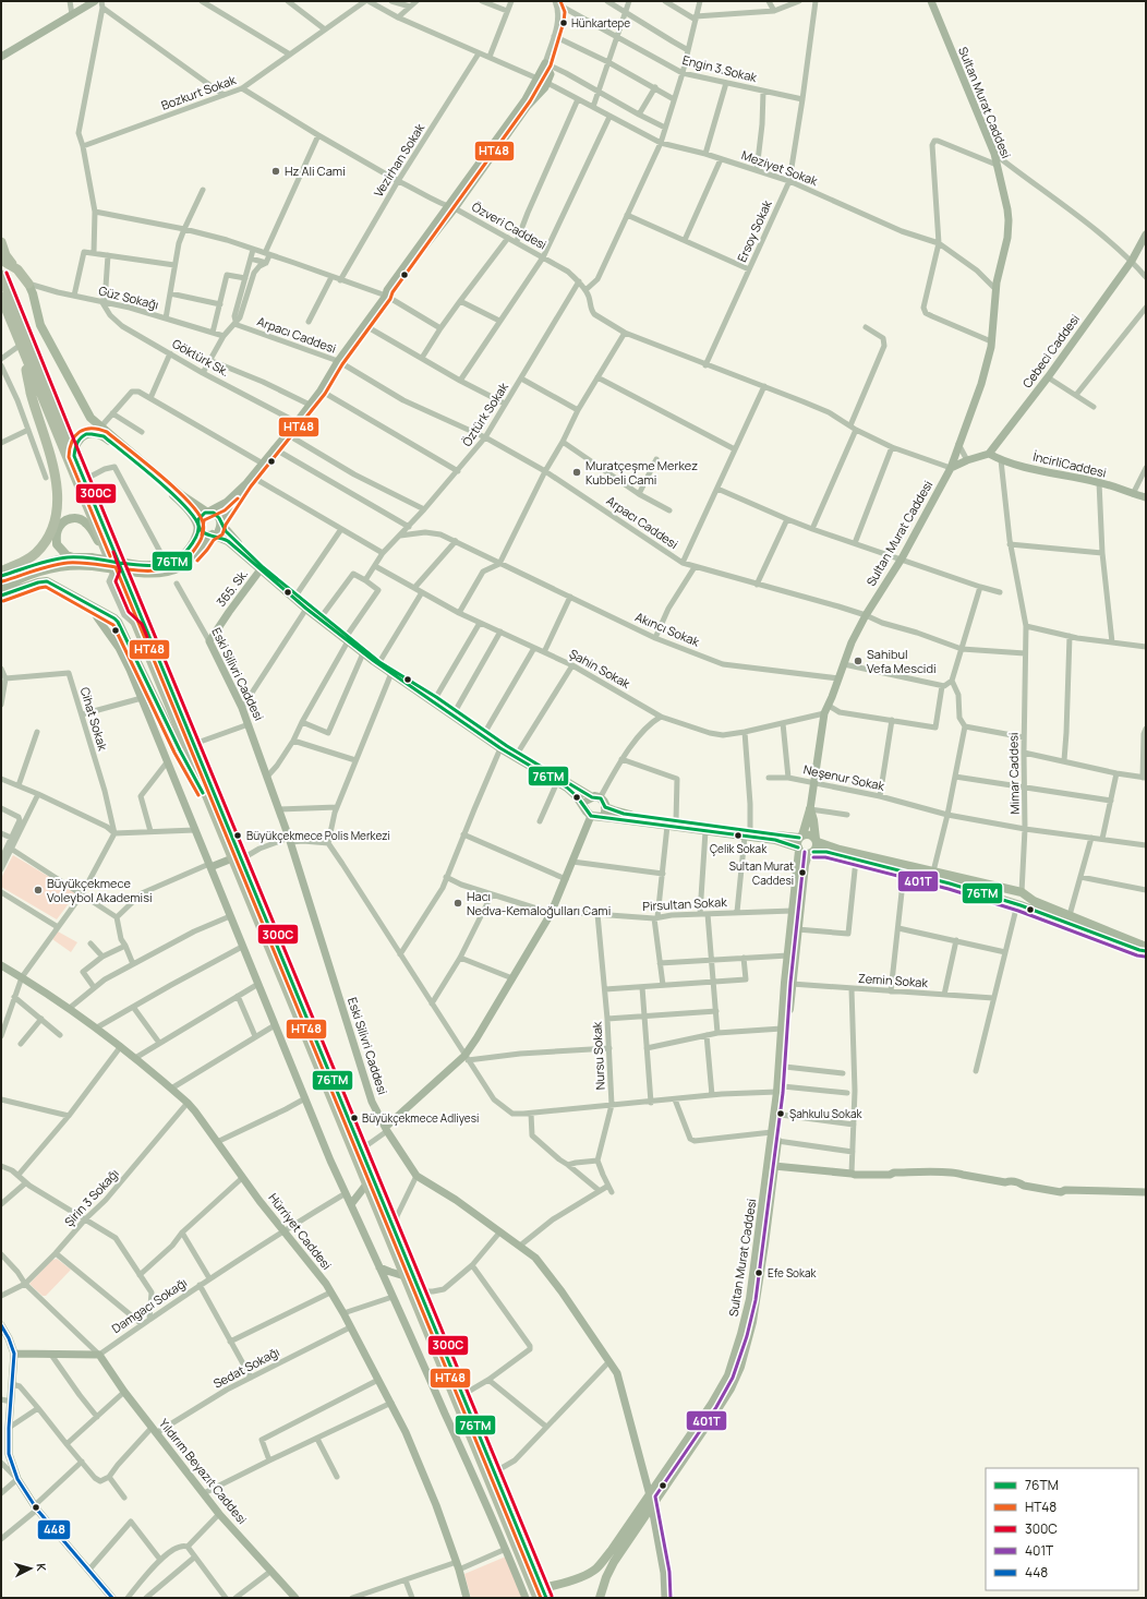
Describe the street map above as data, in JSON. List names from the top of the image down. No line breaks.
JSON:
{"streets":{"main road":["Sultan Murat Caddesi","Cebeci Caddesi","İncirliCaddesi","365. Sk.","Eski Silivri Caddesi","Hürriyet Caddesi","Yıldırım Beyazıt Caddesi"],"street":["Engin 3.Sokak","Bozkurt Sokak","Vezirhan Sokak","Meziyet Sokak","Özveri Caddesi","Ersoy Sokak","Güz Sokağı","Arpacı Caddesi","Göktürk Sk.","Öztürk Sokak","Akıncı Sokak","Şahin Sokak","Cihat Sokak","Mimar Caddesi","Neşenur Sokak","Pirsultan Sokak","Zemin Sokak","Nursu Sokak","Şirin 3 Sokağı","Damgacı Sokağı","Sedat Sokağı"]},"crossings":[["Engin 3.Sokak","Meziyet Sokak"],["Engin 3.Sokak","Ersoy Sokak"],["Bozkurt Sokak","Özveri Caddesi"],["Sultan Murat Caddesi","Meziyet Sokak"],["Sultan Murat Caddesi","Özveri Caddesi"],["Sultan Murat Caddesi","Arpacı Caddesi"],["Sultan Murat Caddesi","Akıncı Sokak"],["Sultan Murat Caddesi","Şahin Sokak"],["Sultan Murat Caddesi","Eski Silivri Caddesi"],["Sultan Murat Caddesi","Neşenur Sokak"],["Sultan Murat Caddesi","Pirsultan Sokak"],["Sultan Murat Caddesi","Zemin Sokak"],["Vezirhan Sokak","Özveri Caddesi"],["Meziyet Sokak","Ersoy Sokak"],["Özveri Caddesi","Ersoy Sokak"],["Özveri Caddesi","Öztürk Sokak"],["Güz Sokağı","Göktürk Sk."],["Arpacı Caddesi","Öztürk Sokak"],["Arpacı Caddesi","Mimar Caddesi"],["Cebeci Caddesi","İncirliCaddesi"],["Öztürk Sokak","Akıncı Sokak"],["Öztürk Sokak","Şahin Sokak"],["365. Sk.","Eski Silivri Caddesi"],["Şahin Sokak","Neşenur Sokak"],["Mimar Caddesi","Neşenur Sokak"],["Pirsultan Sokak","Nursu Sokak"],["Şirin 3 Sokağı","Hürriyet Caddesi"],["Hürriyet Caddesi","Damgacı Sokağı"],["Hürriyet Caddesi","Sedat Sokağı"],["Damgacı Sokağı","Yıldırım Beyazıt Caddesi"],["Sedat Sokağı","Yıldırım Beyazıt Caddesi"]],"places":["Hünkartepe","Hz Ali Cami","Muratçeşme Merkez Kubbeli Cami","Sahibul Vefa Mescidi","Büyükçekmece Polis Merkezi","Çelik Sokak","Sultan Murat Caddesi","Büyükçekmece Voleybol Akademisi","Hacı Nedva-Kemaloğulları Cami","Şahkulu Sokak","Büyükçekmece Adliyesi","Efe Sokak"],"lines":["transit line HT48","transit line 300C","transit line 76TM","transit line 401T","transit line 448"],"legend":["76TM","HT48","300C","401T","448"],"north":"right"}
